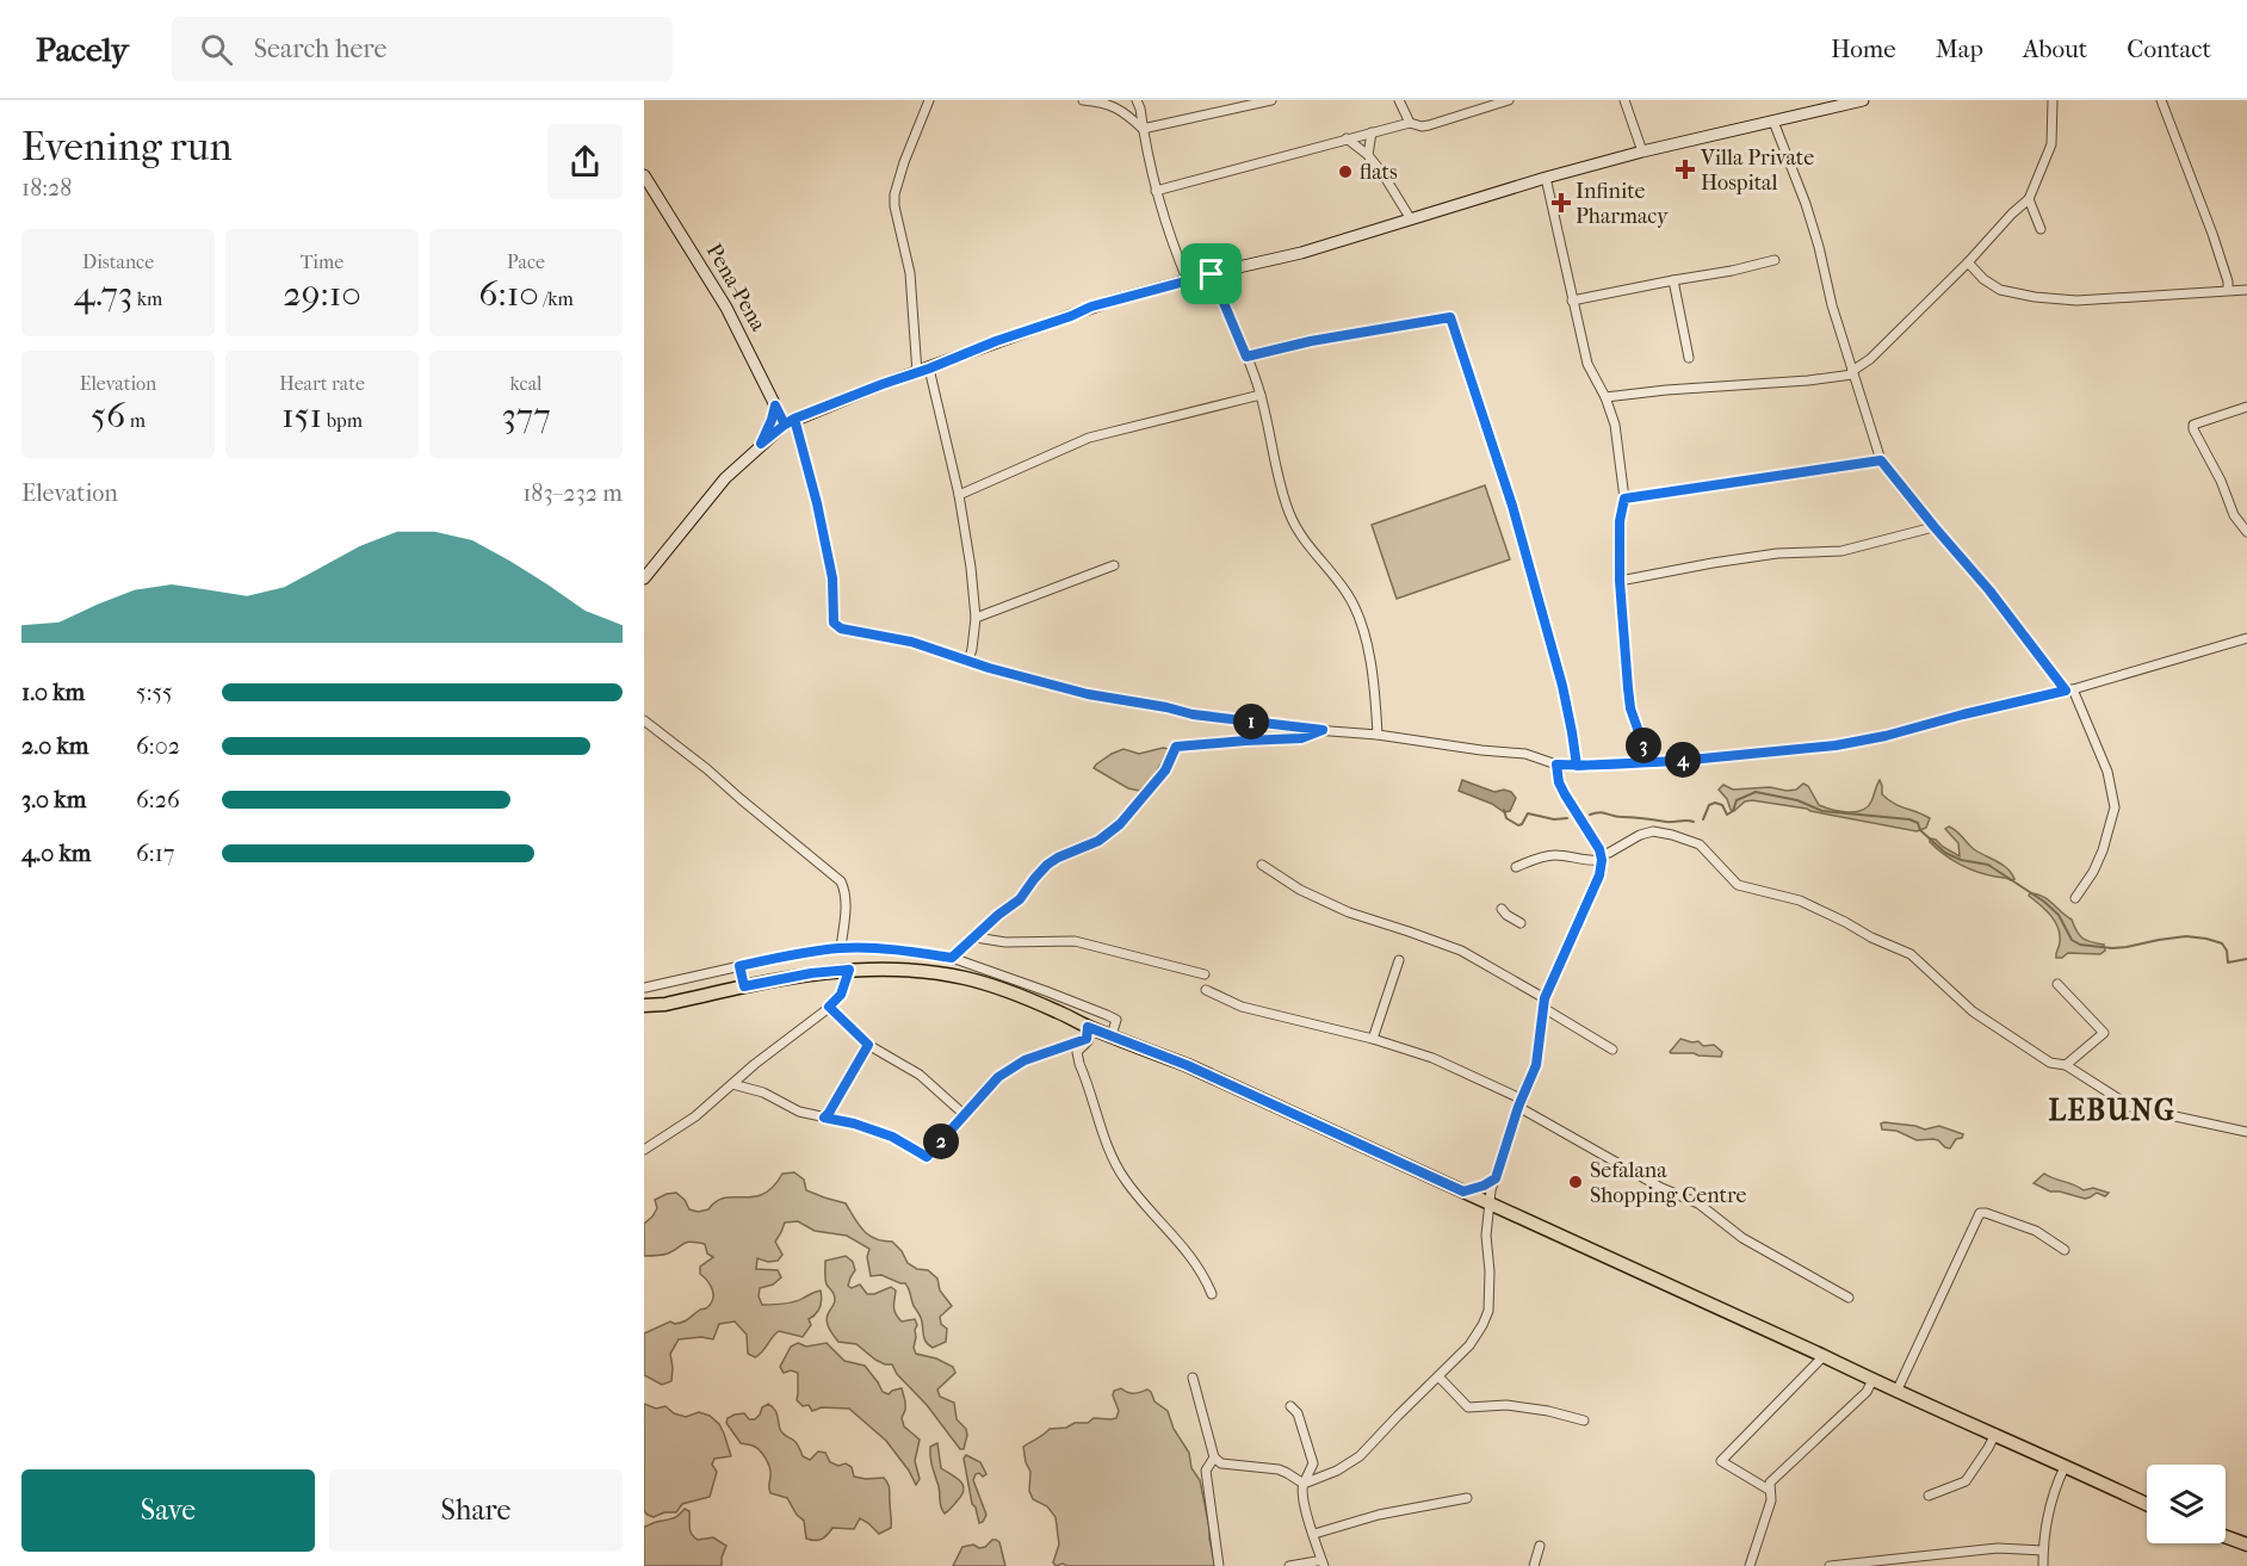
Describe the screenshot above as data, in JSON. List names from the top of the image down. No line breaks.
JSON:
{"streets":{"main road":["Pena-Pena"]},"districts":["LEBUNG"],"places":{"health":["Villa Private Hospital","Infinite Pharmacy"],"other":["flats","Sefalana Shopping Centre"]},"page":{"header":"Pacely","search":"Search here","nav":["Home","Map","About","Contact"],"heading":["Evening run","18:28"],"stats":[["Distance","4.73 km"],["Time","29:10"],["Pace","6:10 /km"],["Elevation","56 m"],["Heart rate","151 bpm"],["kcal","377"]],"chart":["Elevation","183–232 m"],"list":[{"name":"1.0 km","note":"5:55"},{"name":"2.0 km","note":"6:02"},{"name":"3.0 km","note":"6:26"},{"name":"4.0 km","note":"6:17"}],"pins":["1","3","4","2"],"buttons":["Save","Share"]}}
